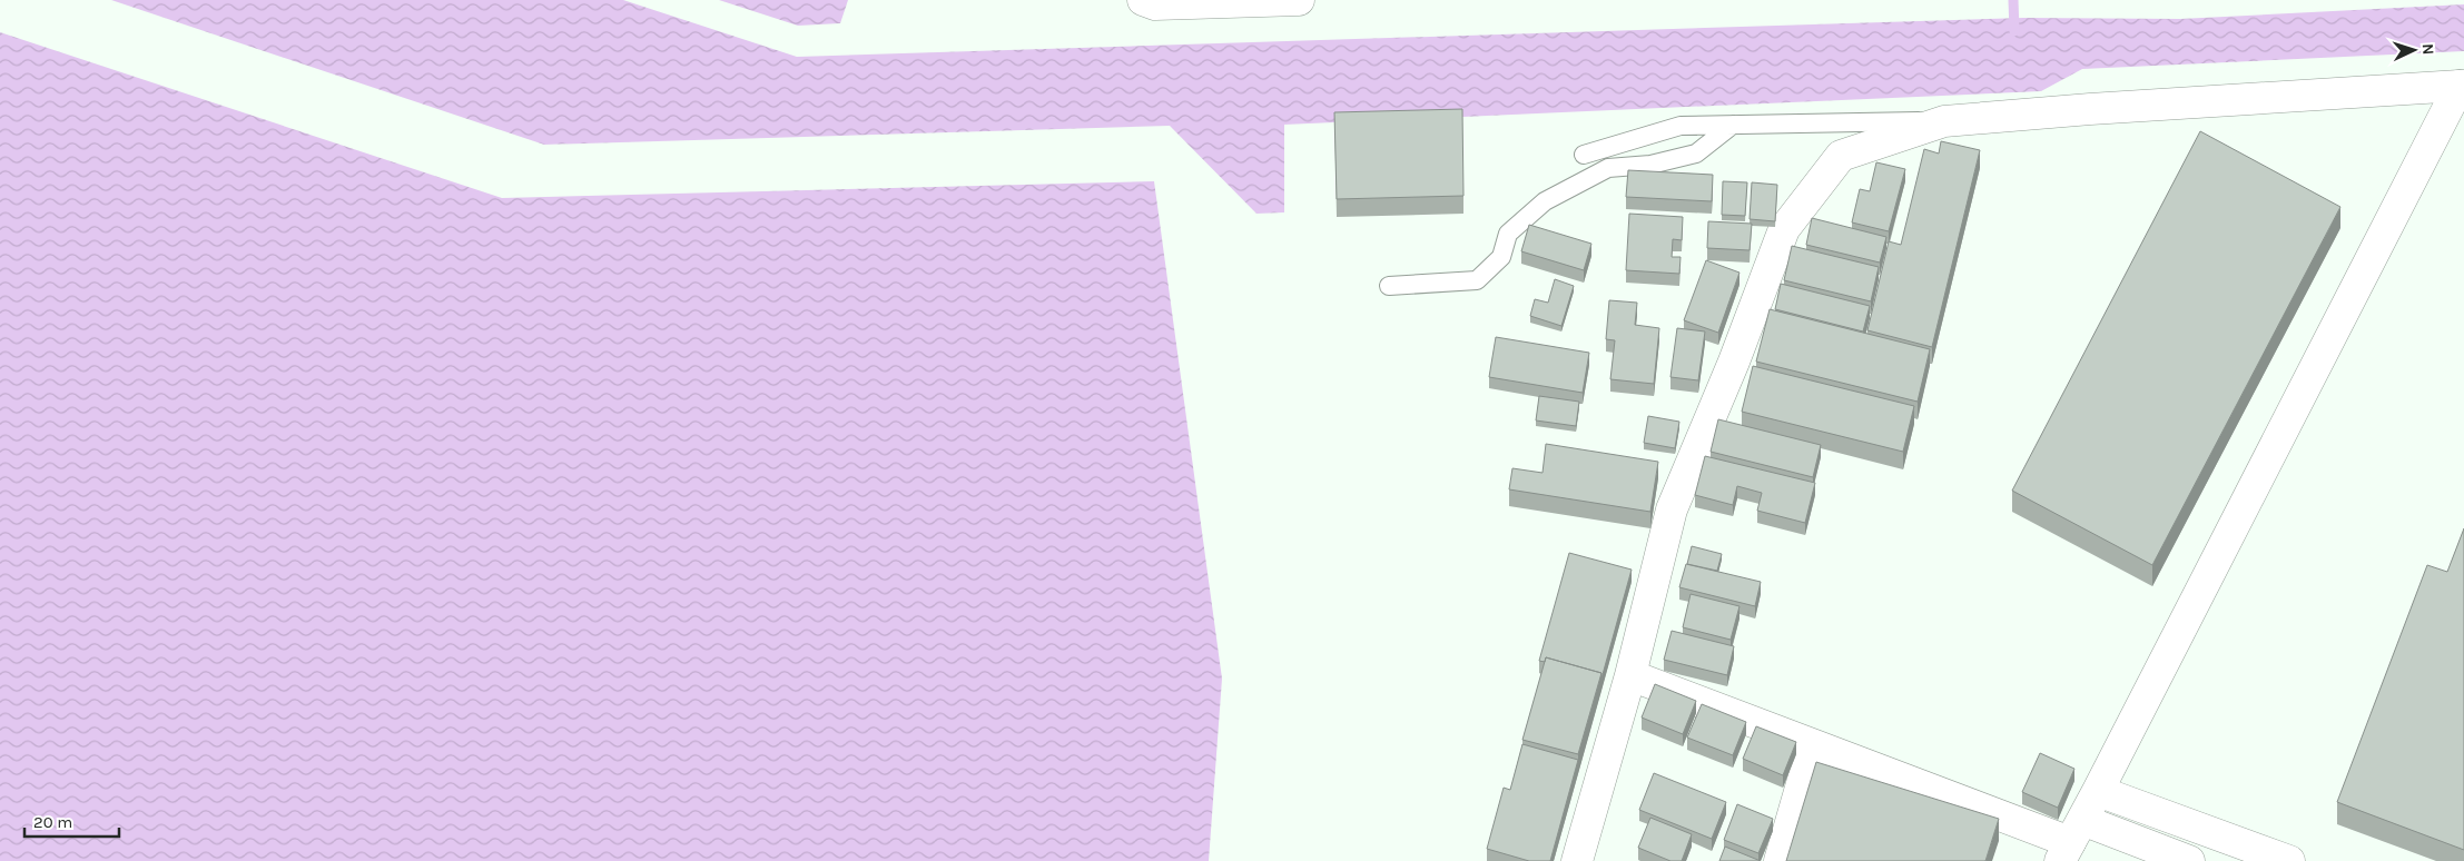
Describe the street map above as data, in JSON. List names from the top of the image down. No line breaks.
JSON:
{"scale_bar":"20 m","north":"right"}
